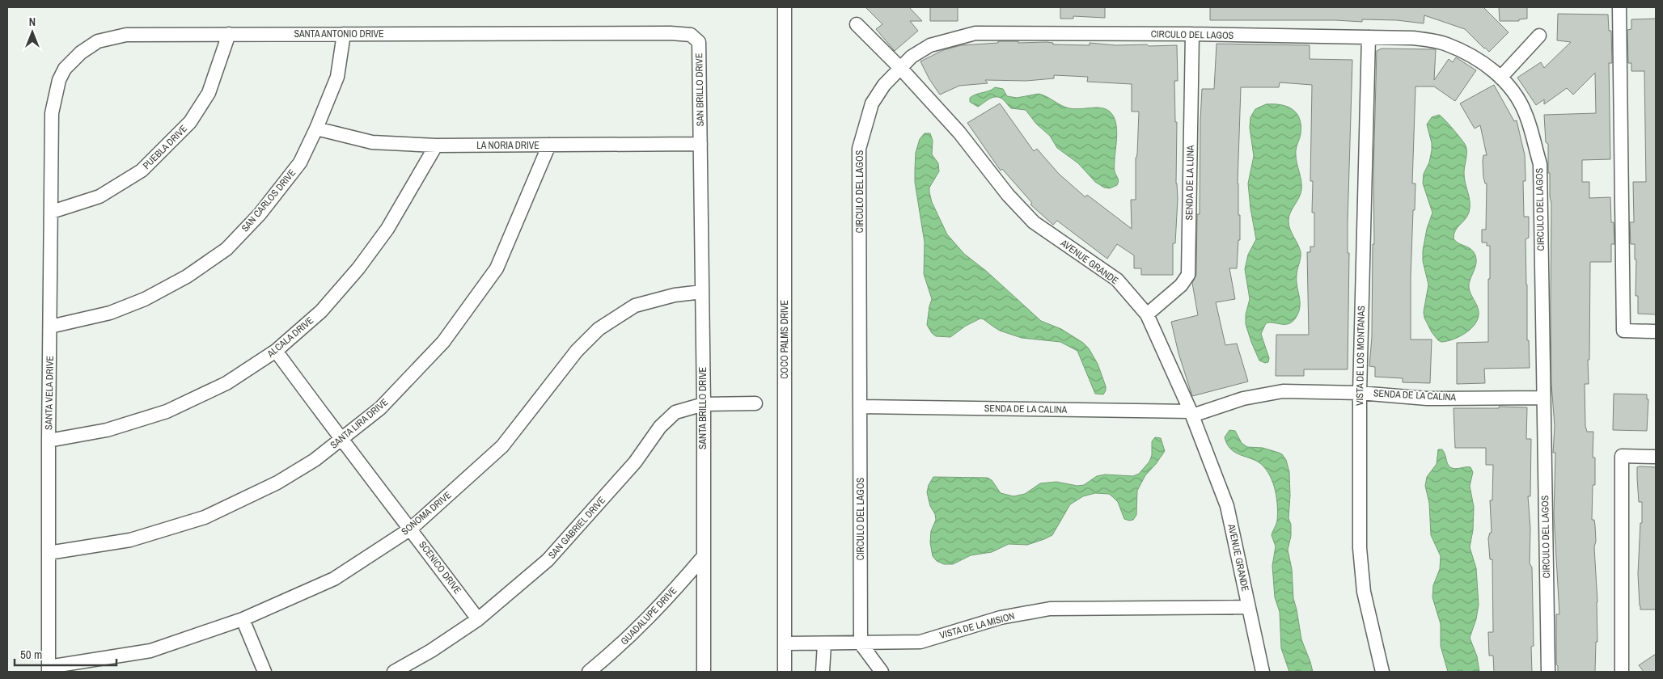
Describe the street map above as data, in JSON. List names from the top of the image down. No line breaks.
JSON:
{"streets":{"street":["SANTA ANTONIO DRIVE","CIRCULO DEL LAGOS","SAN BRILLO DRIVE","LA NORIA DRIVE","PUEBLA DRIVE","SENDA DE LA LUNA","SAN CARLOS DRIVE","AVENUE GRANDE","ALCALA DRIVE","COCO PALMS DRIVE","VISTA DE LOS MONTANAS","SANTA VELA DRIVE","SENDA DE LA CALINA","SANTA BRILLO DRIVE","SANTA LIRA DRIVE","SONOMA DRIVE","SAN GABRIEL DRIVE","SCENICO DRIVE","GUADALUPE DRIVE","VISTA DE LA MISION"]},"crossings":[["SANTA ANTONIO DRIVE","SAN BRILLO DRIVE"],["SANTA ANTONIO DRIVE","PUEBLA DRIVE"],["SANTA ANTONIO DRIVE","SAN CARLOS DRIVE"],["SANTA ANTONIO DRIVE","SANTA VELA DRIVE"],["CIRCULO DEL LAGOS","SENDA DE LA LUNA"],["CIRCULO DEL LAGOS","AVENUE GRANDE"],["CIRCULO DEL LAGOS","VISTA DE LOS MONTANAS"],["CIRCULO DEL LAGOS","SENDA DE LA CALINA"],["CIRCULO DEL LAGOS","VISTA DE LA MISION"],["SAN BRILLO DRIVE","LA NORIA DRIVE"],["SAN BRILLO DRIVE","SANTA BRILLO DRIVE"],["LA NORIA DRIVE","SAN CARLOS DRIVE"],["LA NORIA DRIVE","ALCALA DRIVE"],["LA NORIA DRIVE","SANTA BRILLO DRIVE"],["LA NORIA DRIVE","SANTA LIRA DRIVE"],["PUEBLA DRIVE","SANTA VELA DRIVE"],["SENDA DE LA LUNA","AVENUE GRANDE"],["SAN CARLOS DRIVE","SANTA VELA DRIVE"],["AVENUE GRANDE","SENDA DE LA CALINA"],["AVENUE GRANDE","VISTA DE LA MISION"],["ALCALA DRIVE","SANTA VELA DRIVE"],["ALCALA DRIVE","SCENICO DRIVE"],["COCO PALMS DRIVE","VISTA DE LA MISION"],["VISTA DE LOS MONTANAS","SENDA DE LA CALINA"],["SANTA VELA DRIVE","SANTA LIRA DRIVE"],["SANTA VELA DRIVE","SONOMA DRIVE"],["SANTA BRILLO DRIVE","SONOMA DRIVE"],["SANTA BRILLO DRIVE","SAN GABRIEL DRIVE"],["SANTA BRILLO DRIVE","GUADALUPE DRIVE"],["SANTA LIRA DRIVE","SCENICO DRIVE"],["SONOMA DRIVE","SCENICO DRIVE"],["SAN GABRIEL DRIVE","SCENICO DRIVE"]],"scale_bar":"50 m","north":"top"}
